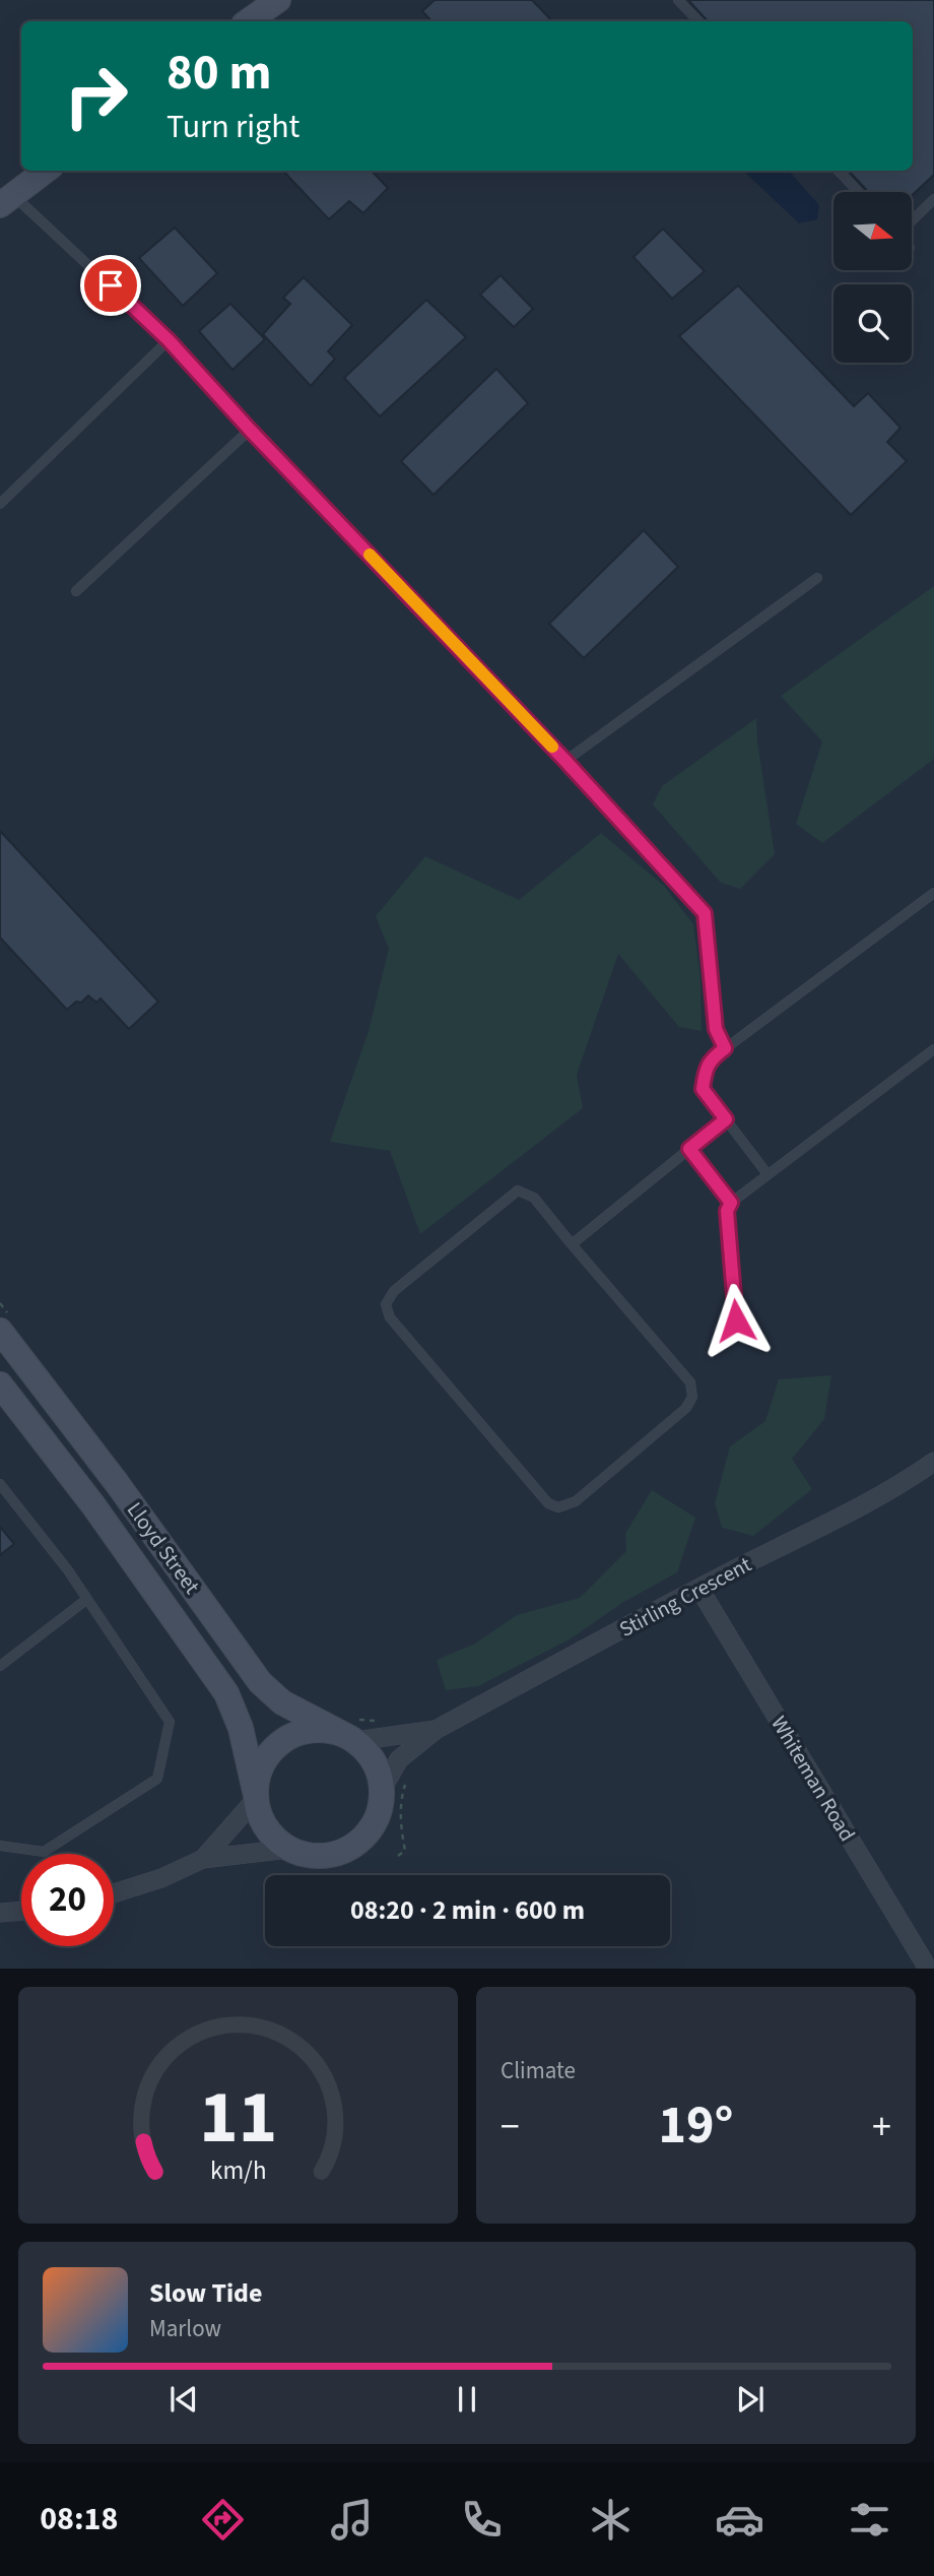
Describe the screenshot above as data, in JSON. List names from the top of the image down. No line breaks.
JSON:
{"streets":{"main road":["Lloyd Street"],"street":["Stirling Crescent","Whiteman Road"]},"crossings":[["Lloyd Street","Stirling Crescent"],["Stirling Crescent","Whiteman Road"]],"north":"right","page":{"turn":["80 m","Turn right"],"limit":"20","trip":"08:20 · 2 min · 600 m","tile":"Climate","heat":["−","19°","+"],"song":["Slow Tide","Marlow"],"tabs":"08:18","gauge":["11","km/h"]}}
